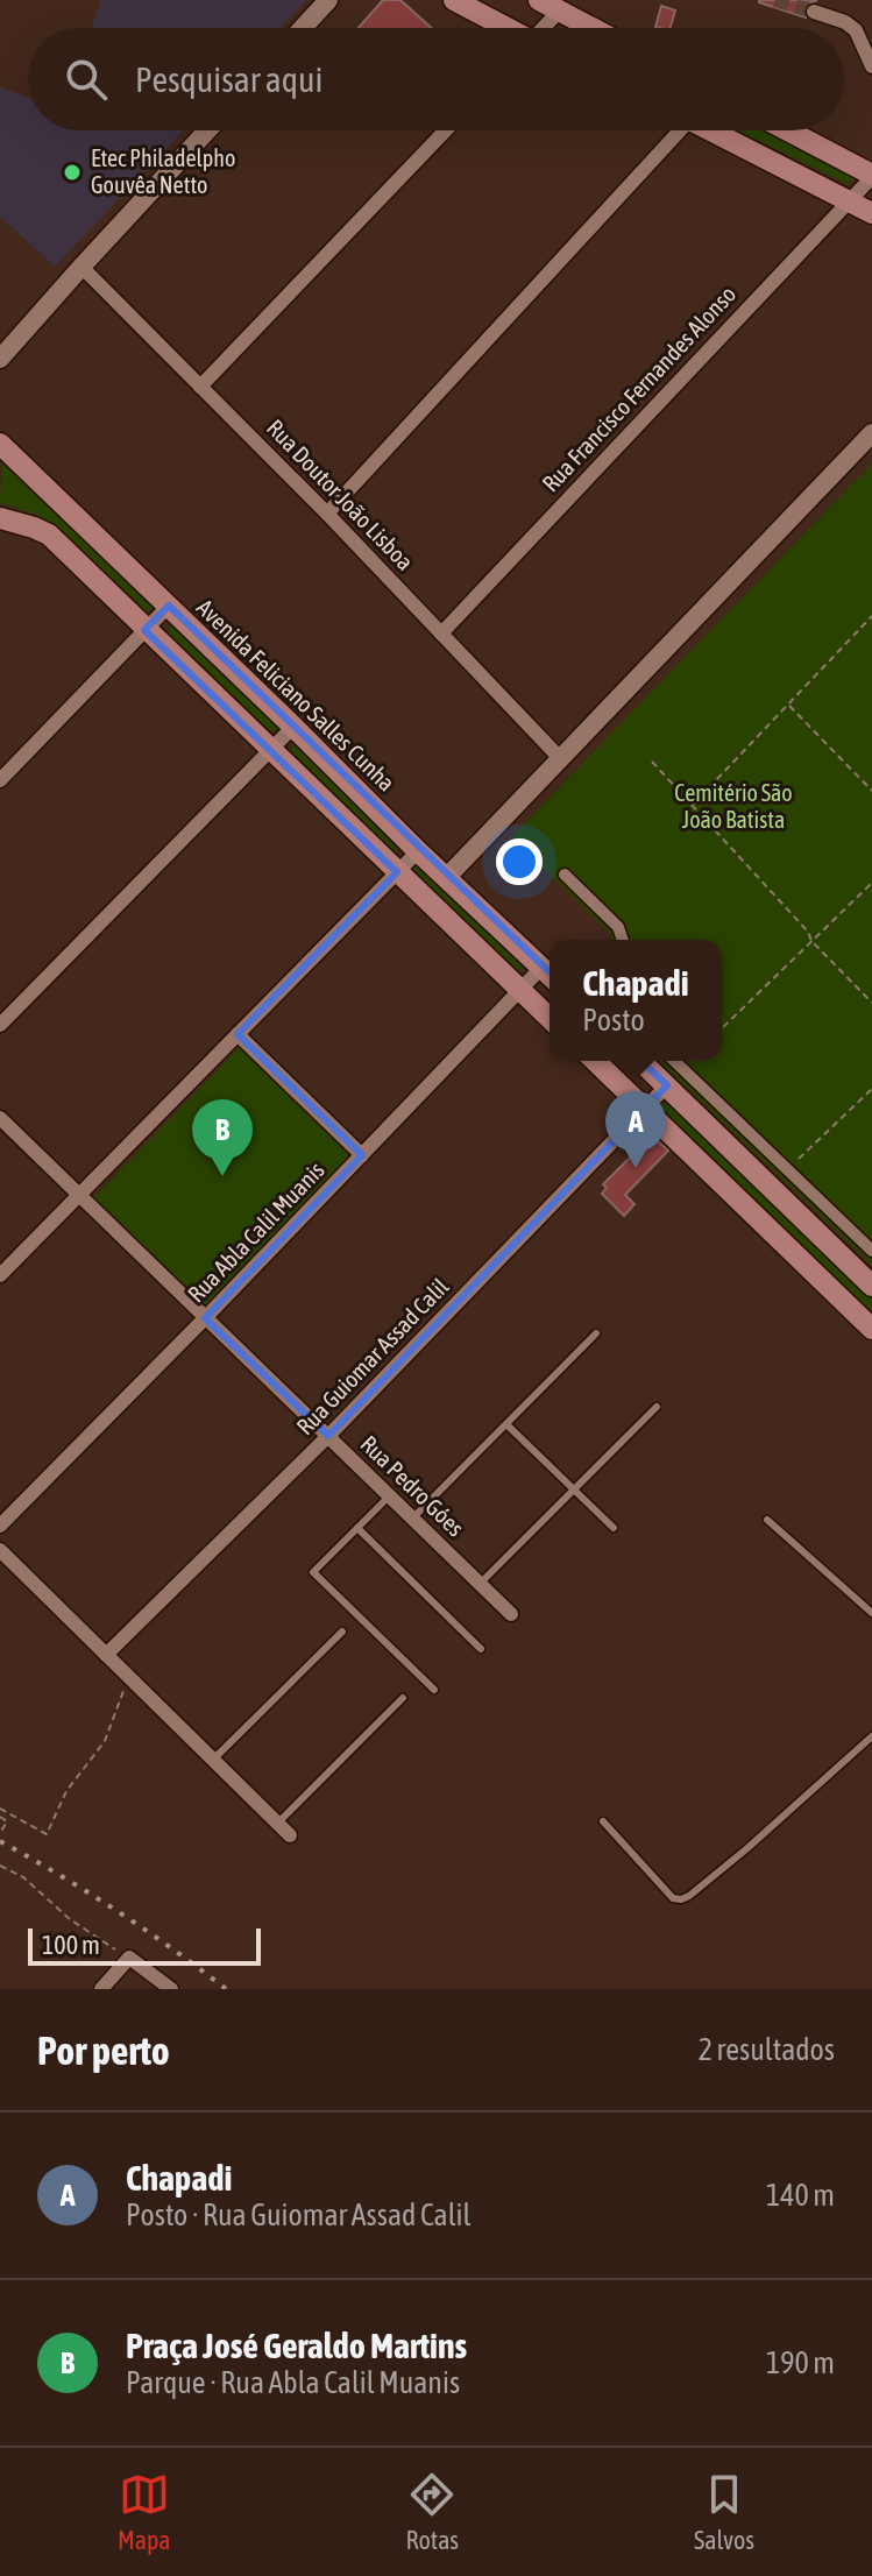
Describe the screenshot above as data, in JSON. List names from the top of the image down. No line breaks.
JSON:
{"streets":{"main road":["Avenida Feliciano Salles Cunha"],"street":["Rua Francisco Fernandes Alonso","Rua Doutor João Lisboa","Rua Abla Calil Muanis","Rua Guiomar Assad Calil","Rua Pedro Góes"]},"crossings":[["Rua Francisco Fernandes Alonso","Rua Doutor João Lisboa"],["Avenida Feliciano Salles Cunha","Rua Abla Calil Muanis"],["Rua Abla Calil Muanis","Rua Pedro Góes"],["Rua Guiomar Assad Calil","Rua Pedro Góes"]],"parks":["Cemitério São João Batista"],"places":["Etec Philadelpho Gouvêa Netto"],"scale_bar":"100 m","page":{"search":"Pesquisar aqui","popup":["Chapadi","Posto"],"pins":["A","B"],"scale":"100 m","heading":["Por perto","2 resultados"],"list":[{"mark":"A","name":"Chapadi","note":"Posto · Rua Guiomar Assad Calil","value":"140 m"},{"mark":"B","name":"Praça José Geraldo Martins","note":"Parque · Rua Abla Calil Muanis","value":"190 m"}],"nav":["Mapa","Rotas","Salvos"]}}
